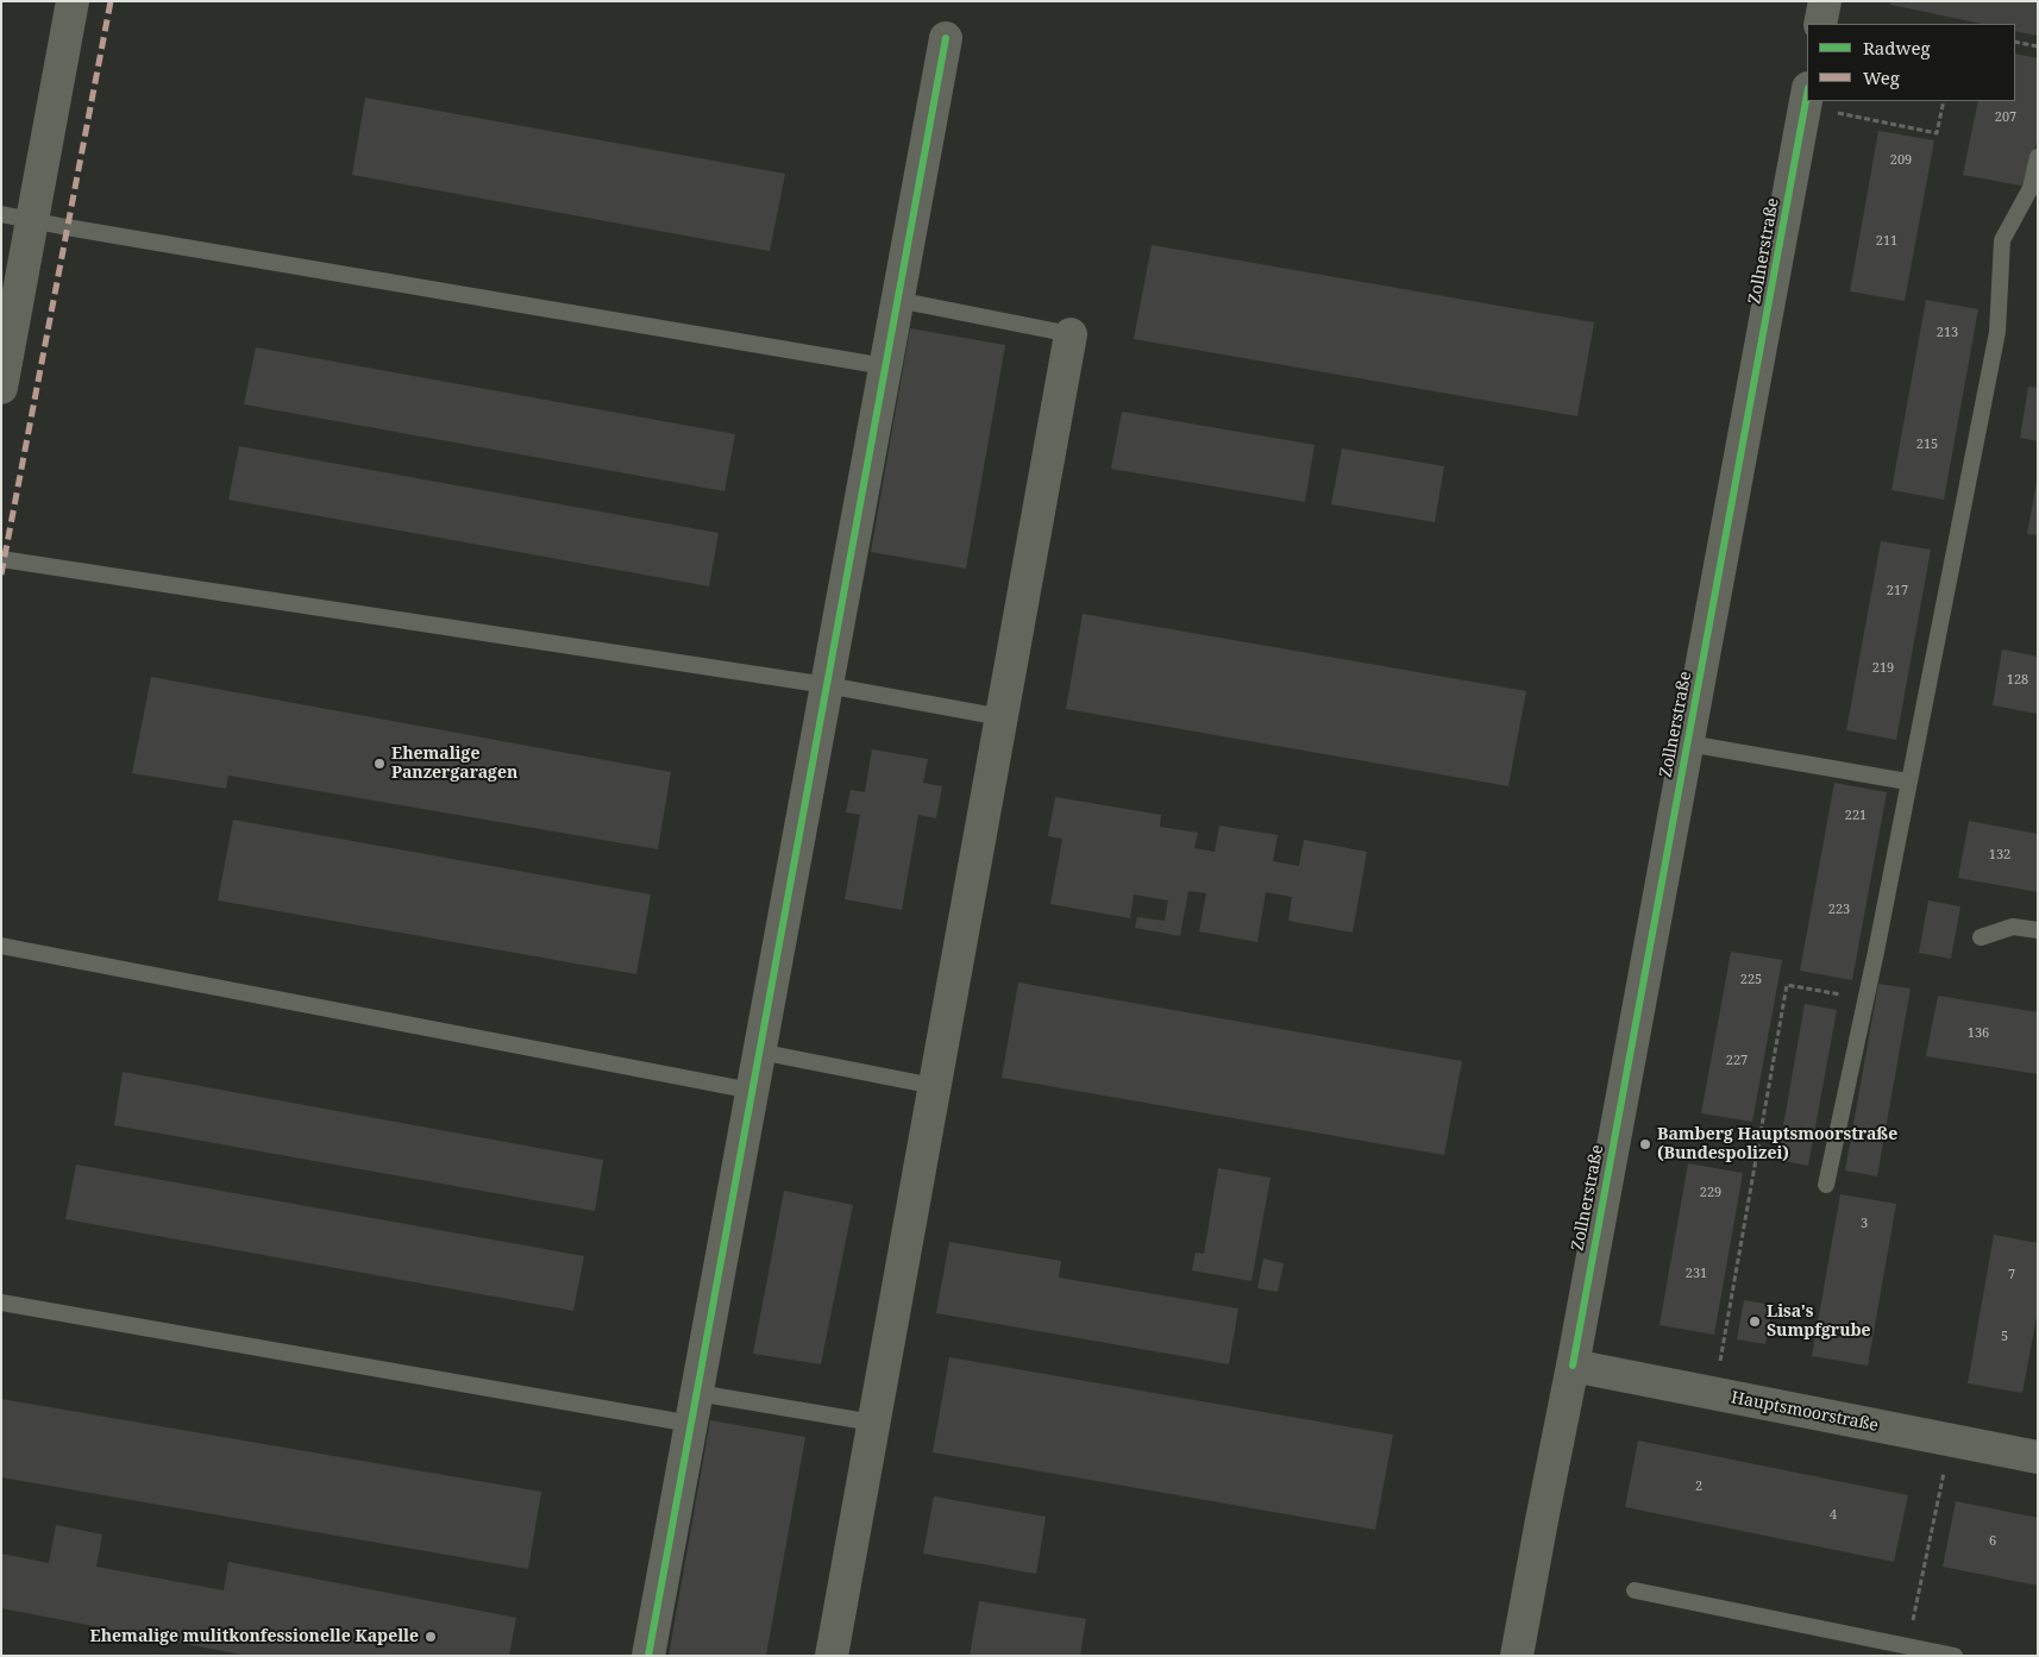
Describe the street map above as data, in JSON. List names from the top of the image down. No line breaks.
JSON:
{"streets":{"street":["Zollnerstraße","Hauptsmoorstraße"]},"crossings":[["Zollnerstraße","Hauptsmoorstraße"]],"places":["Ehemalige Panzergaragen","Bamberg Hauptsmoorstraße (Bundespolizei)","Lisa's Sumpfgrube","Ehemalige mulitkonfessionelle Kapelle"],"house_numbers":["207","209","211","213","215","217","219","128","221","132","223","225","136","227","229","3","231","7","5","2","4","6"],"legend":["Radweg","Weg"]}
